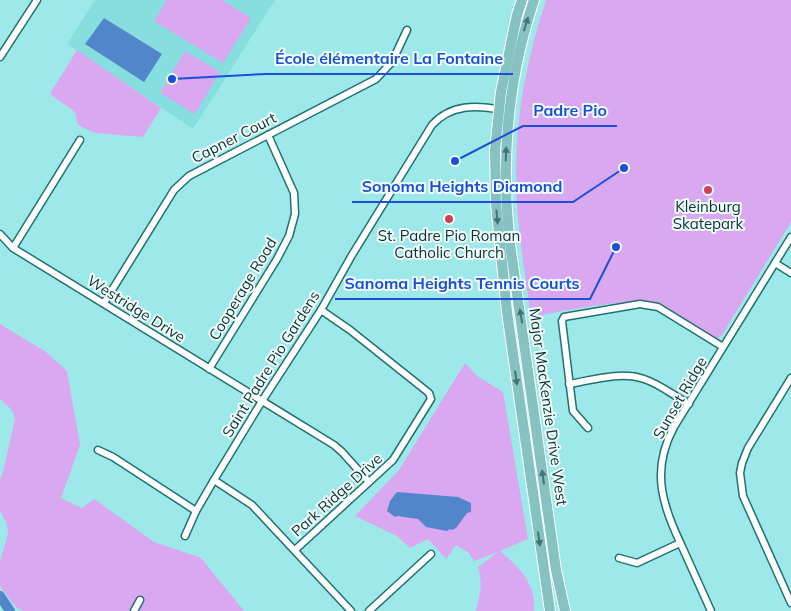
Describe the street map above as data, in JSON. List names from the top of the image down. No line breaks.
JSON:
{"streets":{"main road":["Major MacKenzie Drive West"],"street":["Capner Court","Cooperage Road","Westridge Drive","Saint Padre Pio Gardens","Sunset Ridge","Park Ridge Drive"]},"crossings":[["Capner Court","Cooperage Road"],["Capner Court","Westridge Drive"],["Cooperage Road","Westridge Drive"],["Westridge Drive","Saint Padre Pio Gardens"],["Westridge Drive","Park Ridge Drive"],["Saint Padre Pio Gardens","Major MacKenzie Drive West"],["Saint Padre Pio Gardens","Park Ridge Drive"]],"places":["École élémentaire La Fontaine","Padre Pio","Sonoma Heights Diamond","Kleinburg Skatepark","St. Padre Pio Roman Catholic Church","Sanoma Heights Tennis Courts"]}
